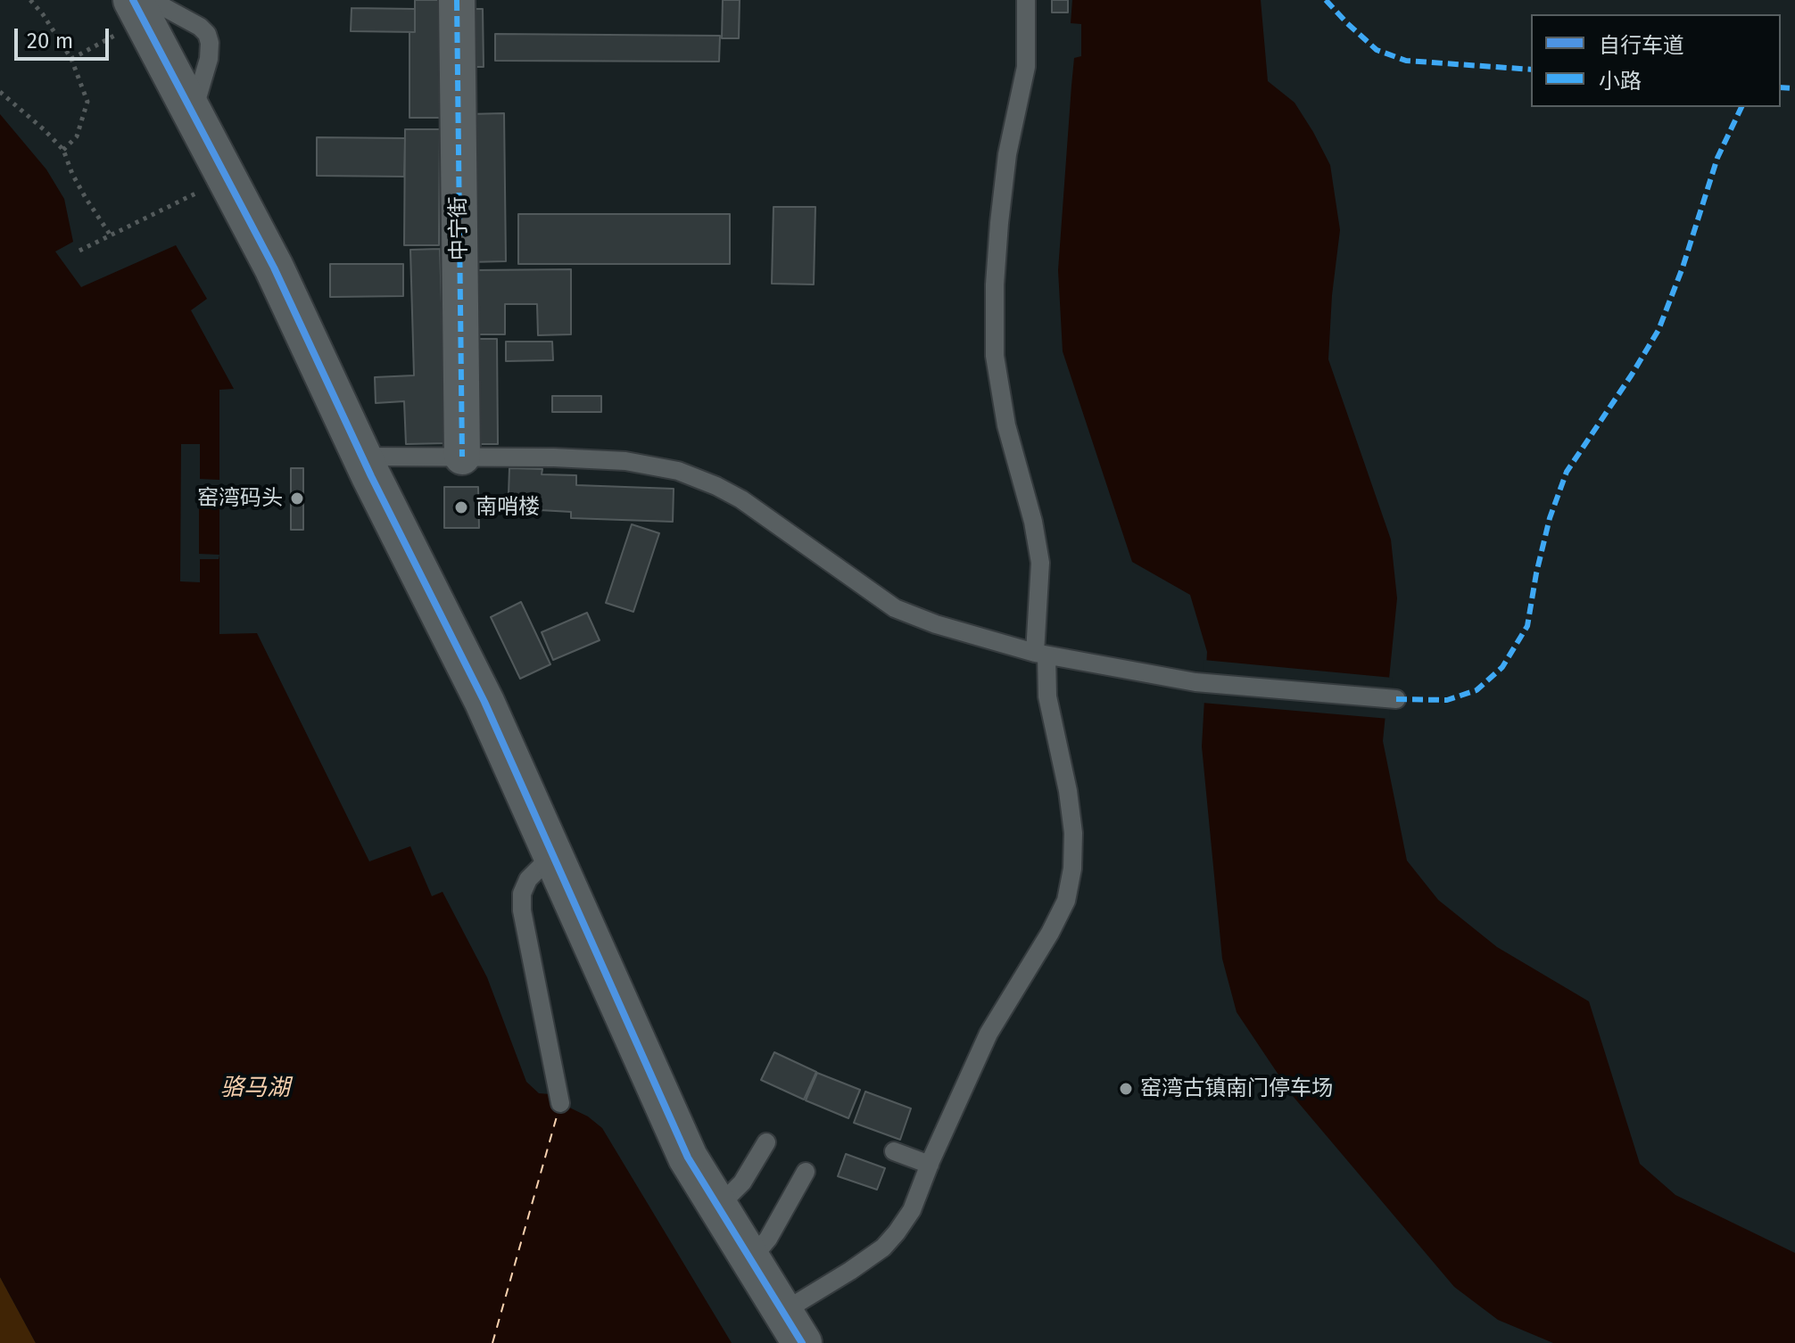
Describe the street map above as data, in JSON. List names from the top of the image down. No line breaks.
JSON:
{"streets":{"street":["中宁街"]},"water":["骆马湖"],"places":["窑湾码头","南哨楼","窑湾古镇南门停车场"],"legend":["自行车道","小路"],"scale_bar":"20 m"}
